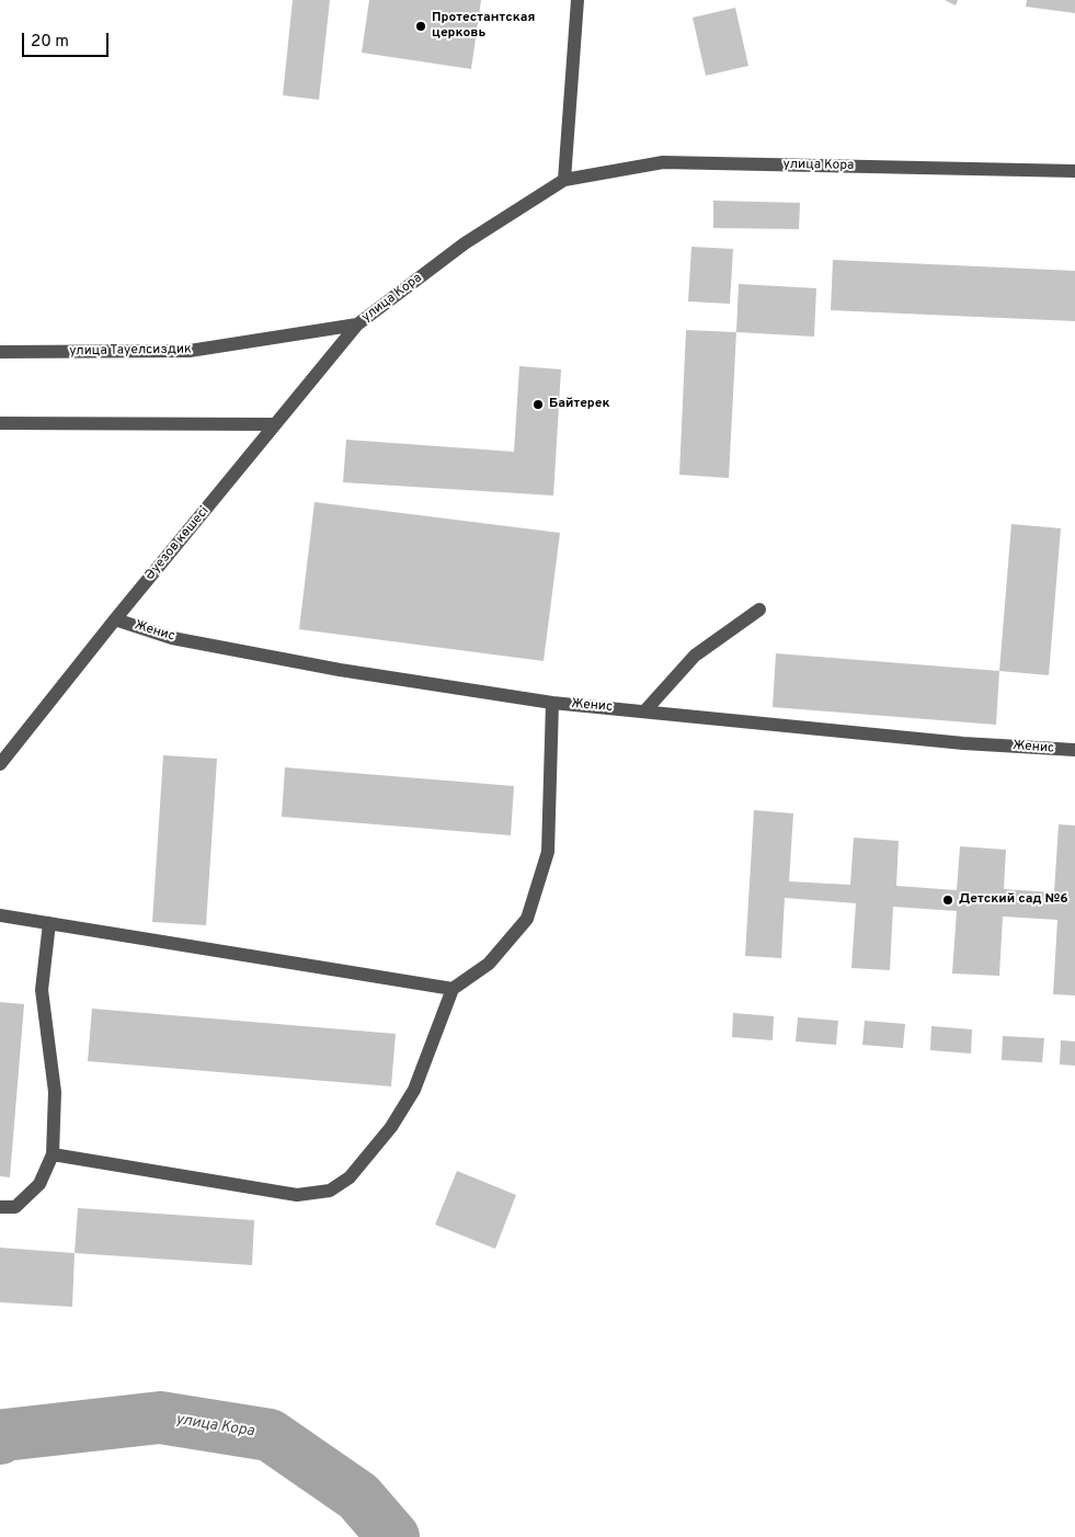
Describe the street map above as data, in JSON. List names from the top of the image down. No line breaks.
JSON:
{"streets":{"street":["улица Кора","улица Тауелсиздик","Әуезов көшесі","Женис"]},"crossings":[["улица Кора","улица Тауелсиздик"],["улица Кора","Әуезов көшесі"],["улица Тауелсиздик","Әуезов көшесі"],["Әуезов көшесі","Женис"]],"water":["улица Кора"],"places":["Протестантская церковь","Байтерек","Детский сад №6"],"scale_bar":"20 m"}
